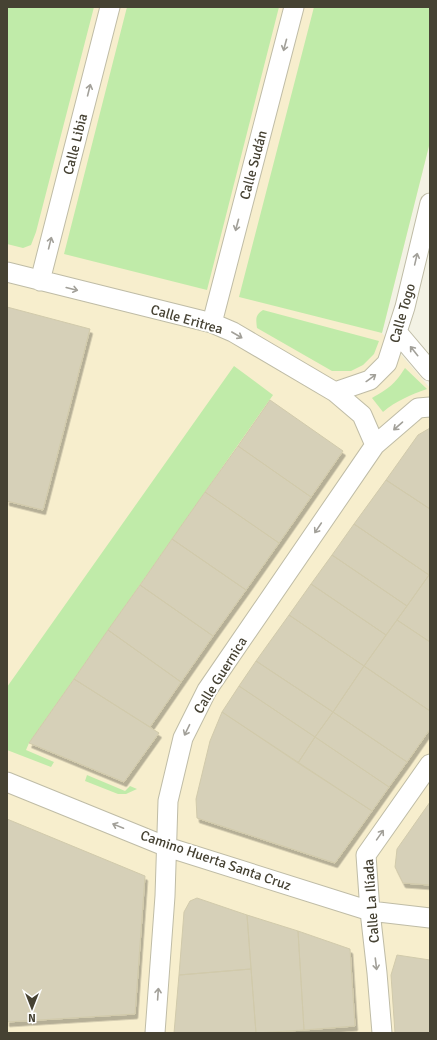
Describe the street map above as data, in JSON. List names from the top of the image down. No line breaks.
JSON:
{"streets":{"street":["Calle Libia","Calle Sudán","Calle Togo","Calle Eritrea","Calle Guernica","Camino Huerta Santa Cruz","Calle La Ilíada"]},"crossings":[["Calle Libia","Calle Eritrea"],["Calle Sudán","Calle Eritrea"],["Calle Togo","Calle Eritrea"],["Calle Eritrea","Calle Guernica"],["Calle Guernica","Camino Huerta Santa Cruz"],["Camino Huerta Santa Cruz","Calle La Ilíada"]],"one_way":["Calle Libia","Calle Sudán","Calle Togo","Calle Eritrea","Camino Huerta Santa Cruz"],"north":"bottom"}
